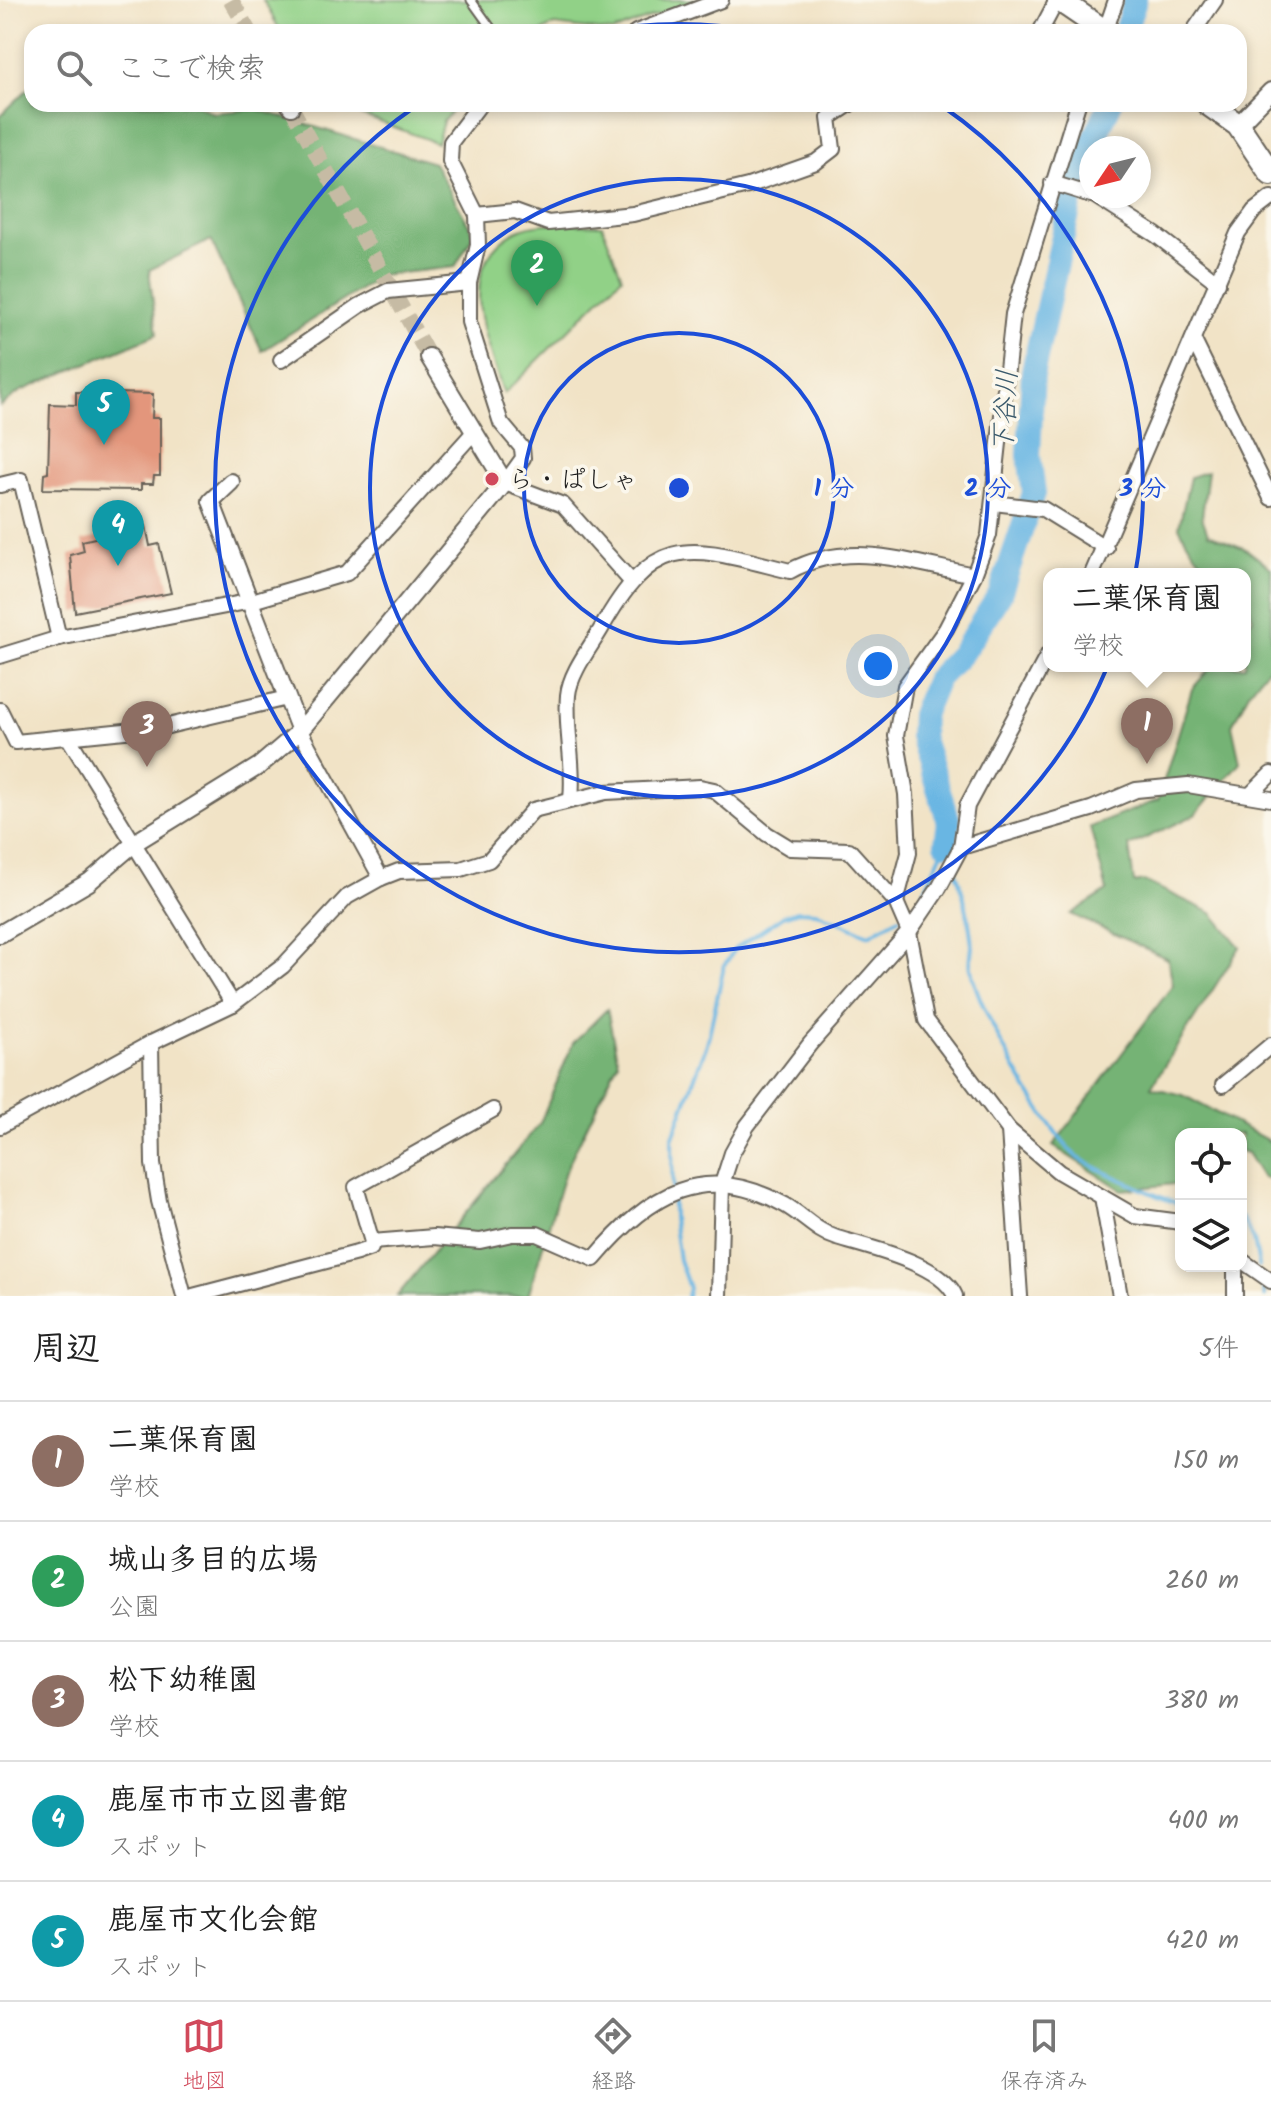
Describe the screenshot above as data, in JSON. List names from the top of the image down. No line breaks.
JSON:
{"water":["下谷川"],"places":["ら・ぱしゃ"],"north":"bottom left","page":{"search":"ここで検索","pins":["2","5","4","1","3"],"popup":["二葉保育園","学校"],"heading":["周辺","5件"],"list":[{"mark":"1","name":"二葉保育園","note":"学校","value":"150 m"},{"mark":"2","name":"城山多目的広場","note":"公園","value":"260 m"},{"mark":"3","name":"松下幼稚園","note":"学校","value":"380 m"},{"mark":"4","name":"鹿屋市市立図書館","note":"スポット","value":"400 m"},{"mark":"5","name":"鹿屋市文化会館","note":"スポット","value":"420 m"}],"nav":["地図","経路","保存済み"]},"rings":["1 分","2 分","3 分"]}
